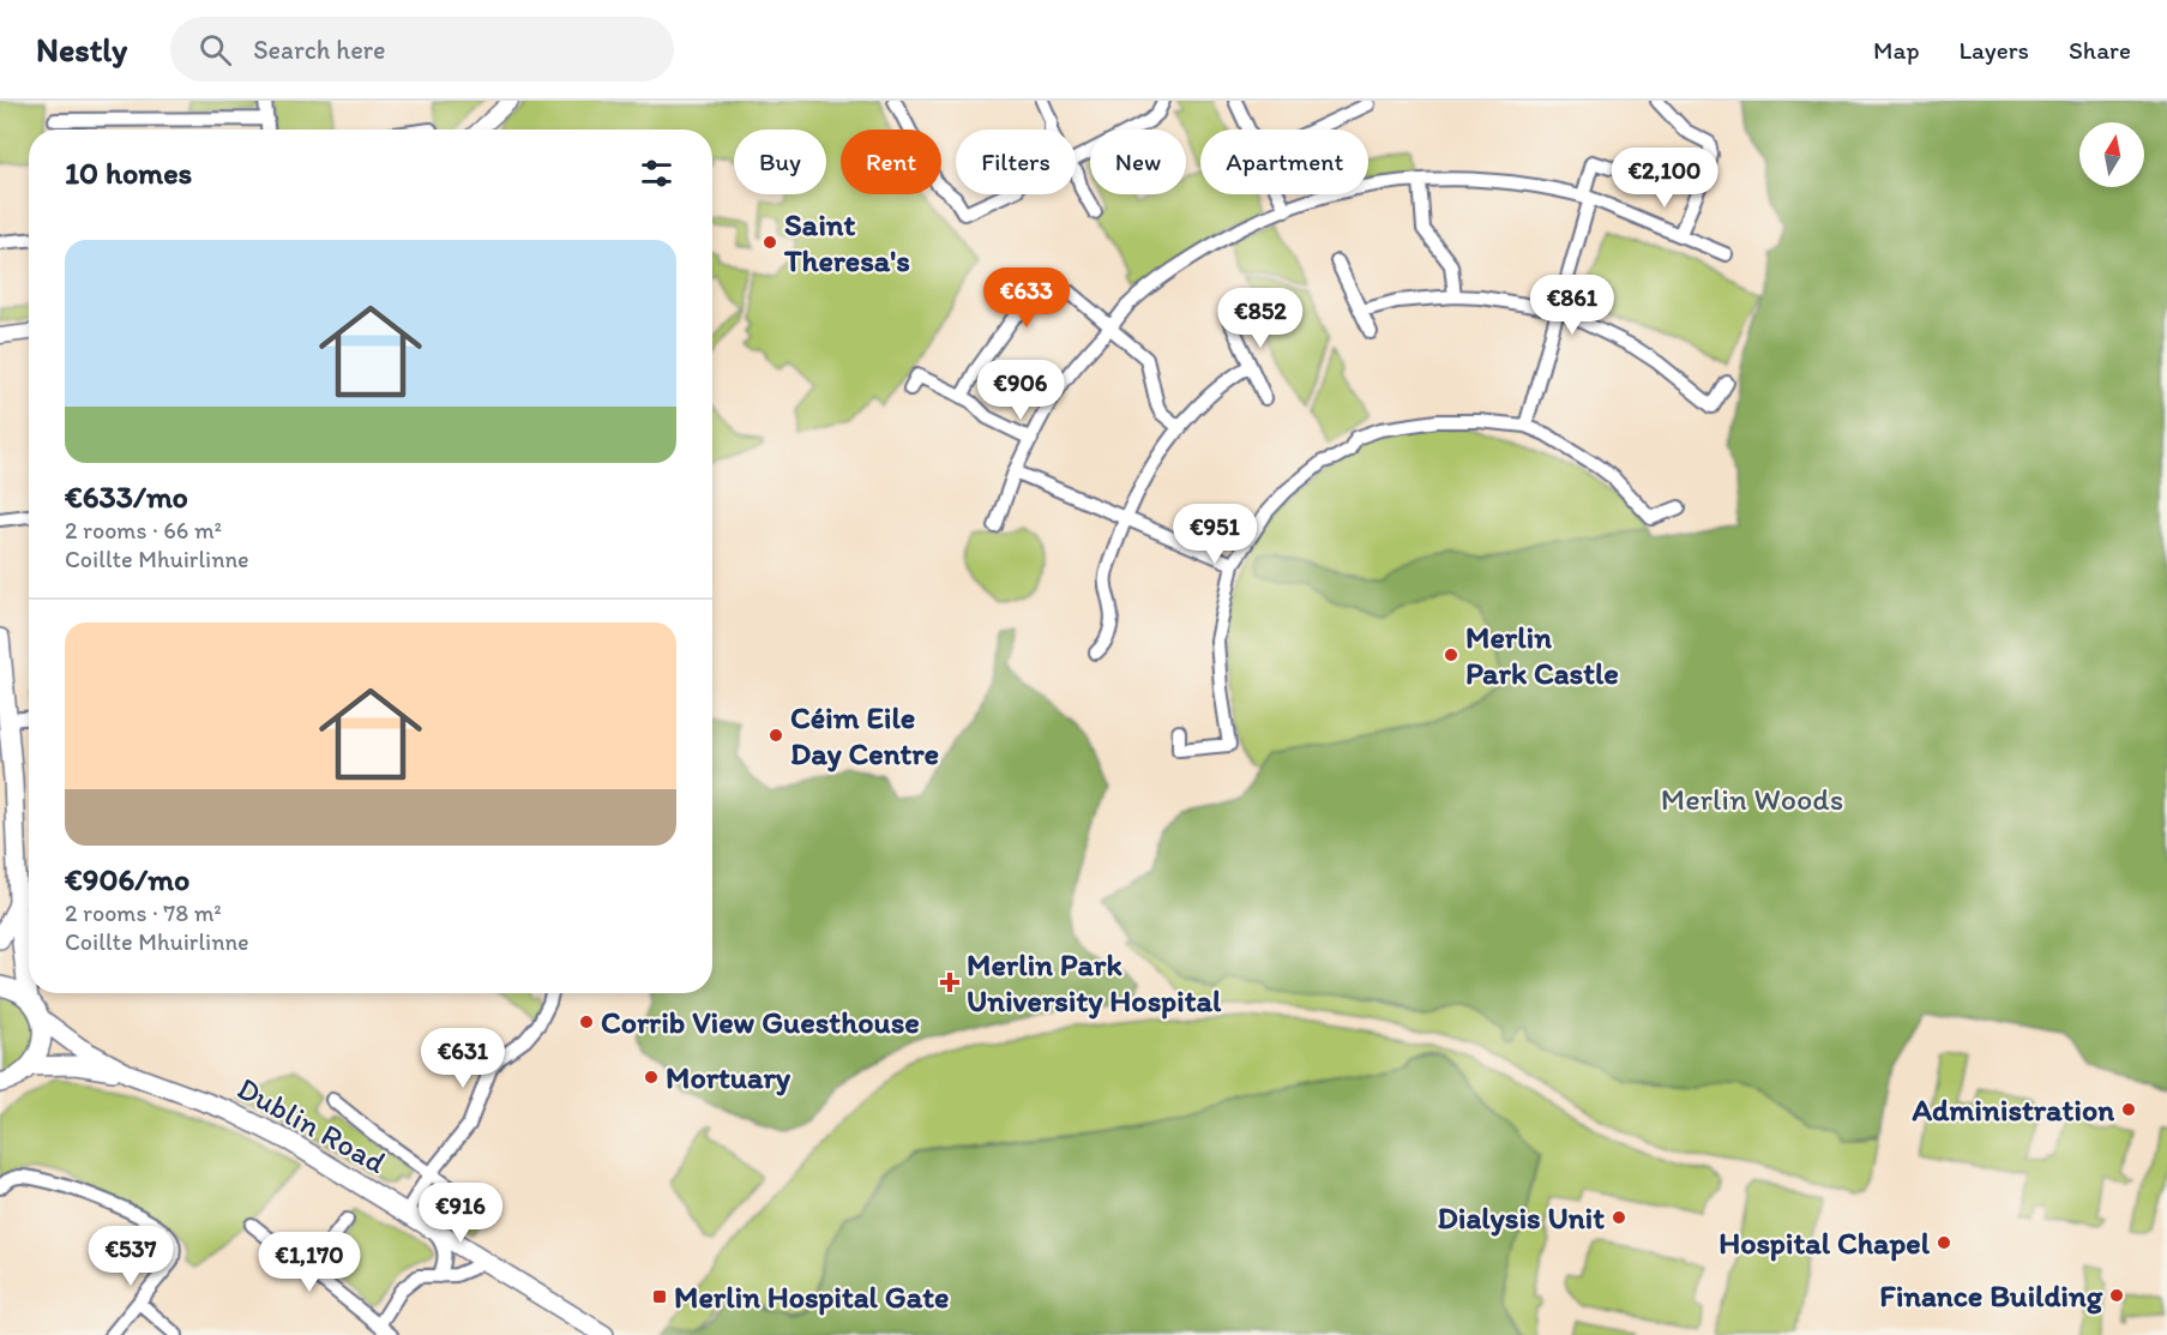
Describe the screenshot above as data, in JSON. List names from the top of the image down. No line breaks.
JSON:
{"streets":{"main road":["Dublin Road"]},"parks":["Merlin Woods"],"places":{"other":["Saint Theresa's","Merlin Park Castle","Céim Eile Day Centre","Corrib View Guesthouse","Mortuary","Administration","Dialysis Unit","Hospital Chapel","Finance Building"],"health":["Merlin Park University Hospital"],"transit":["Merlin Hospital Gate"]},"north":"top","page":{"header":"Nestly","search":"Search here","nav":["Map","Layers","Share"],"chip":["Buy","Rent","Filters","New","Apartment"],"heading":"10 homes","price":["€2,100","€633","€861","€852","€906","€951","€631","€916","€537","€1,170"],"list":[{"name":"€633/mo","note":"2 rooms · 66 m² · Coillte Mhuirlinne"},{"name":"€906/mo","note":"2 rooms · 78 m² · Coillte Mhuirlinne"}]}}
